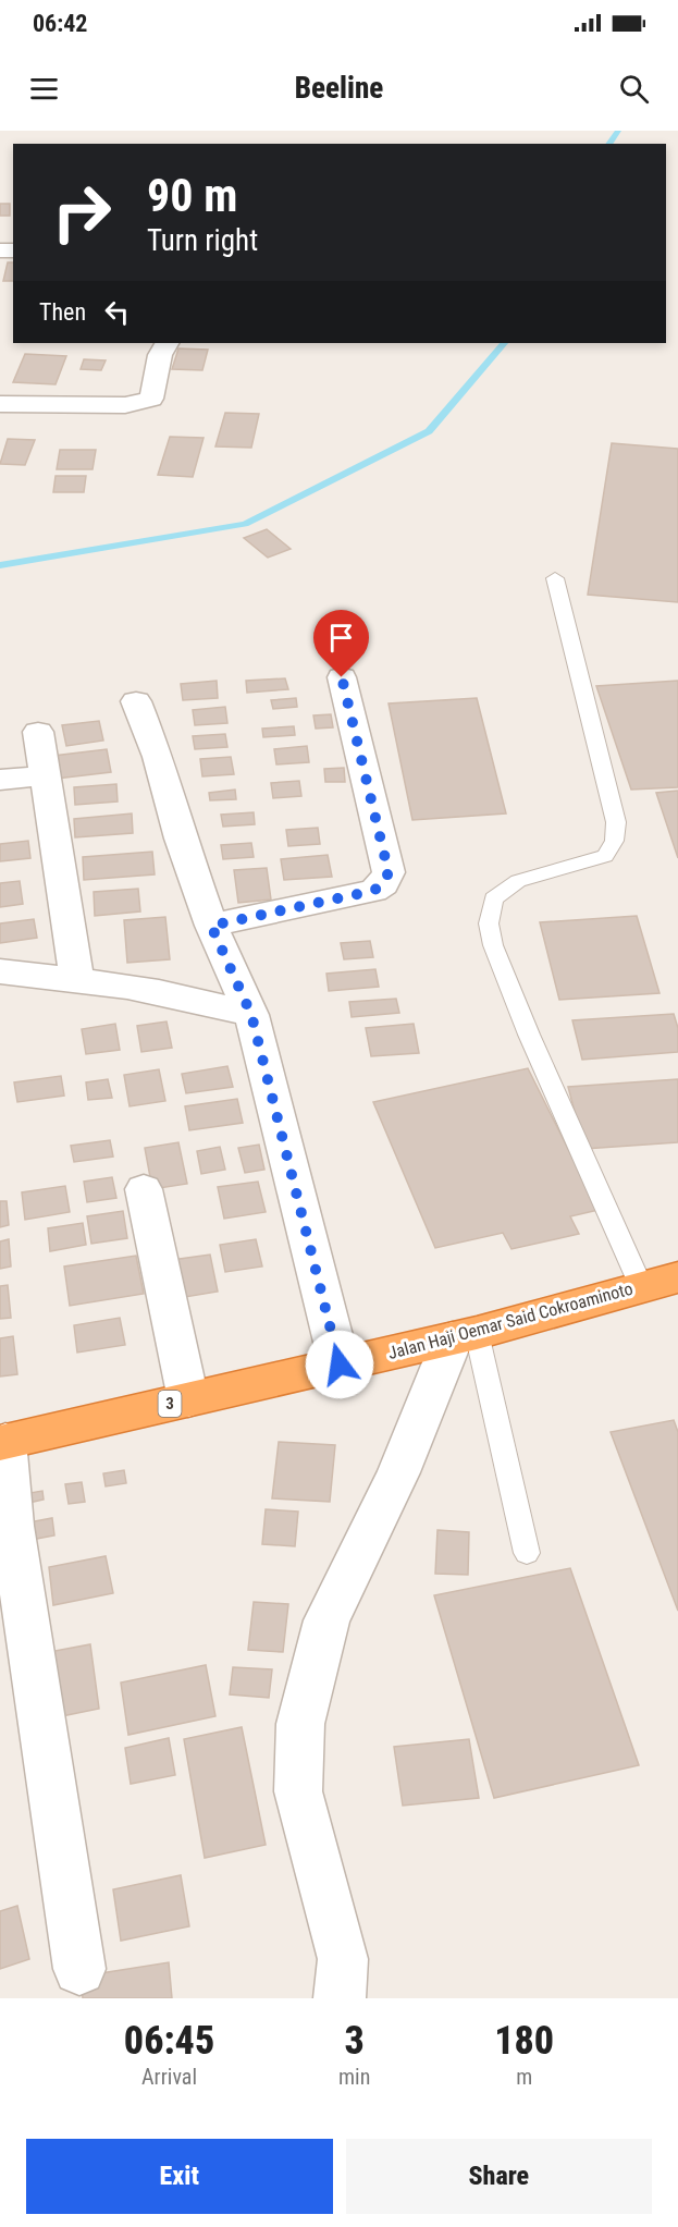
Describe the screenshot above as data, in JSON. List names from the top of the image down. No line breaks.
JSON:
{"streets":{"highway":["Jalan Haji Oemar Said Cokroaminoto","3"]},"page":{"status":"06:42","header":"Beeline","turn":["90 m","Turn right"],"then":"Then","eta":["06:45","Arrival","3","min","180","m"],"buttons":["Exit","Share"]}}
